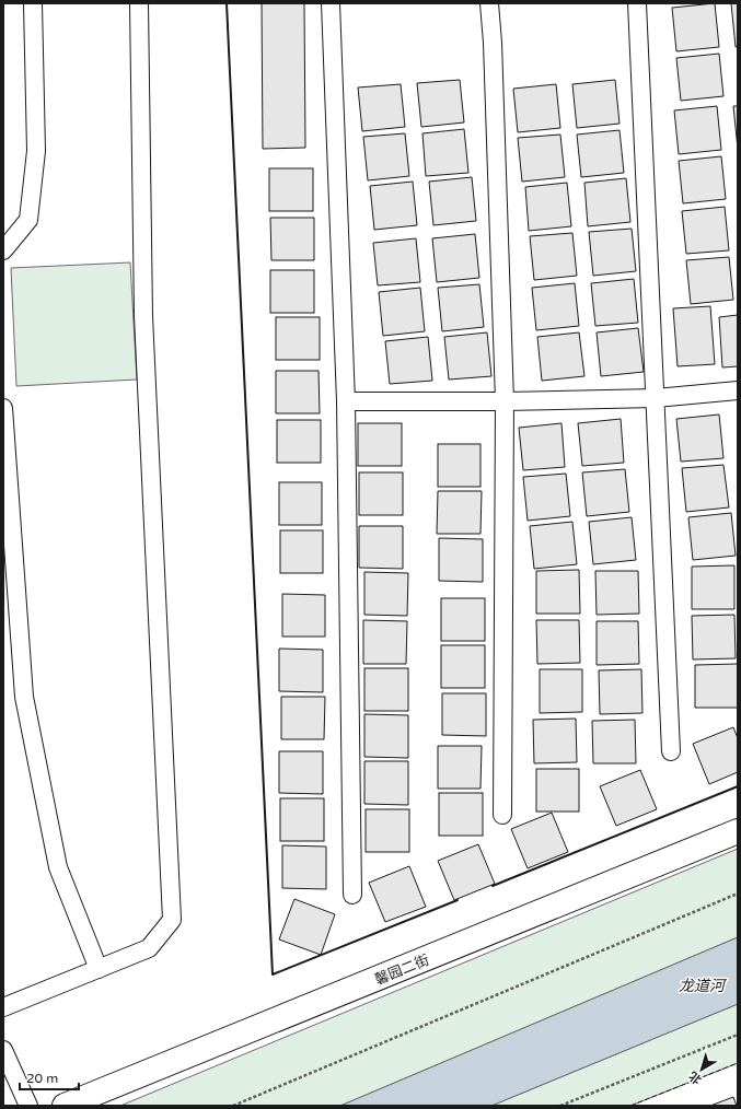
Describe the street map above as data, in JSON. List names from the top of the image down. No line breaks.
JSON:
{"streets":{"street":["馨园二街"]},"water":["龙道河"],"scale_bar":"20 m","north":"bottom left"}
